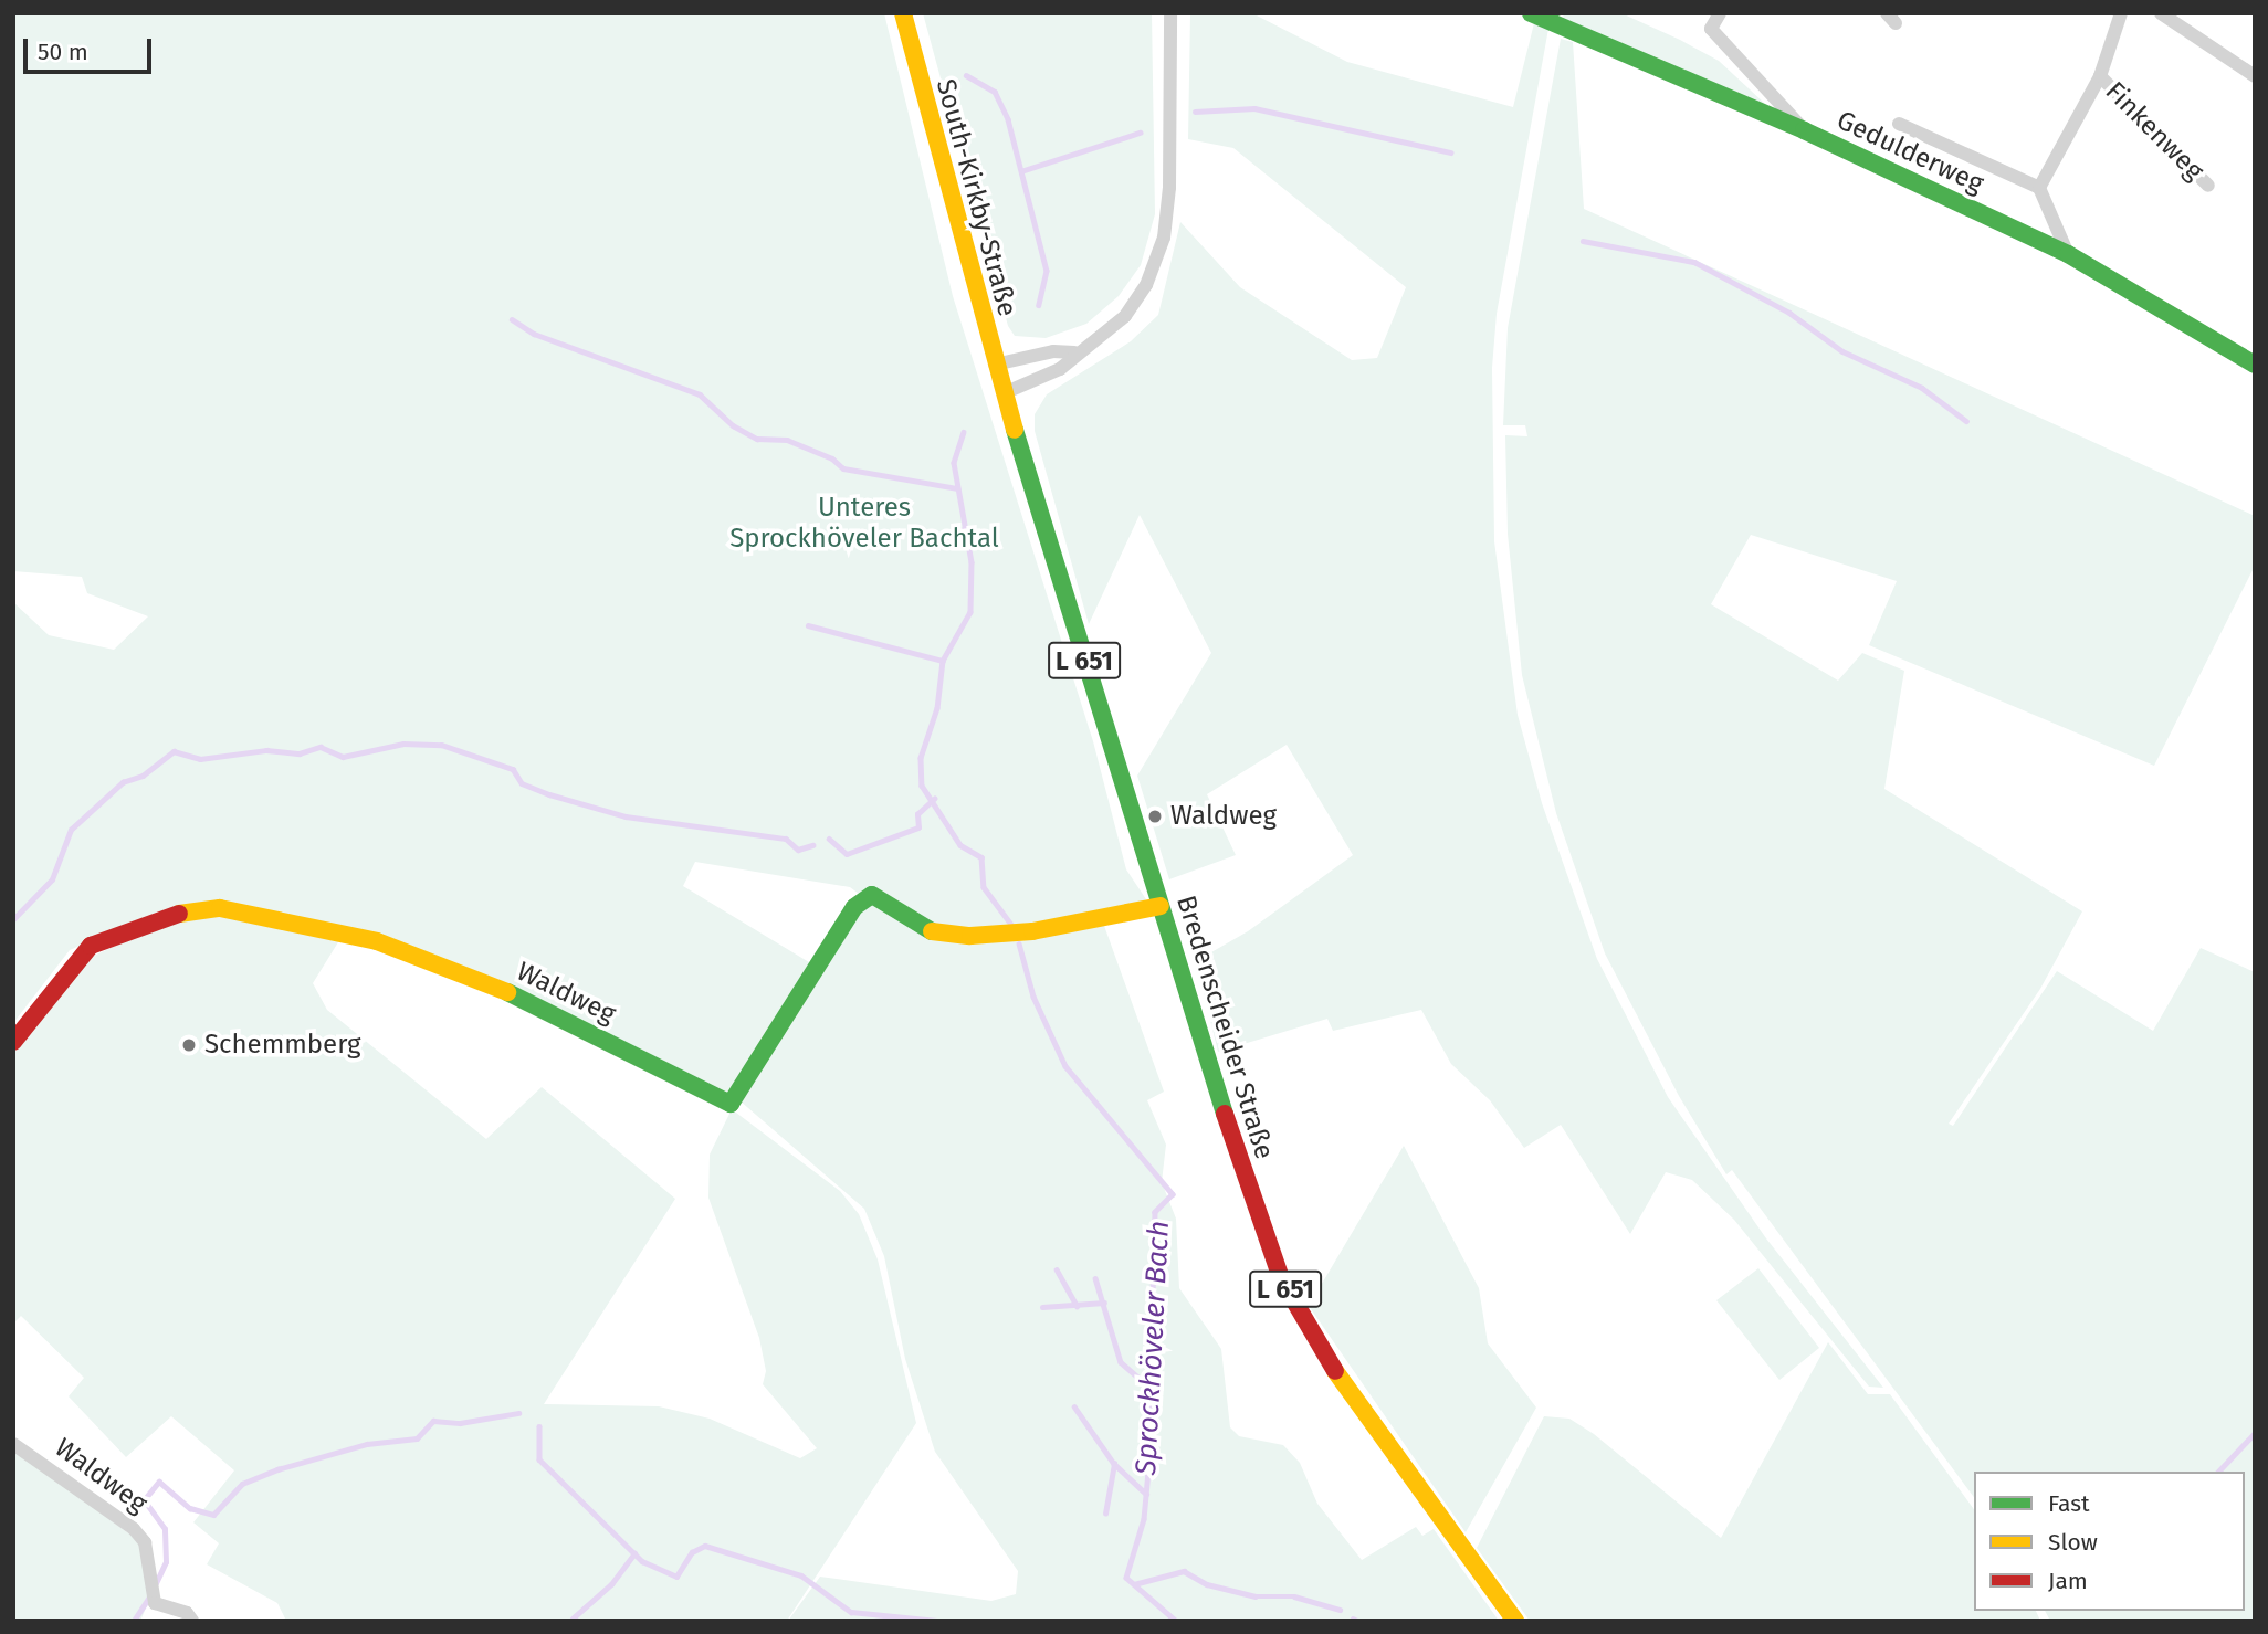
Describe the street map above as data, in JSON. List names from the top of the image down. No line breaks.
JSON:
{"streets":{"street":["Finkenweg","Gedulderweg","South-Kirkby-Straße","L 651","Waldweg","Bredenscheider Straße"]},"crossings":[["South-Kirkby-Straße","Bredenscheider Straße"],["Waldweg","Bredenscheider Straße"]],"water":["Sprockhöveler Bach"],"parks":["Unteres Sprockhöveler Bachtal"],"places":["Waldweg","Schemmberg"],"legend":["Fast","Slow","Jam"],"scale_bar":"50 m"}
